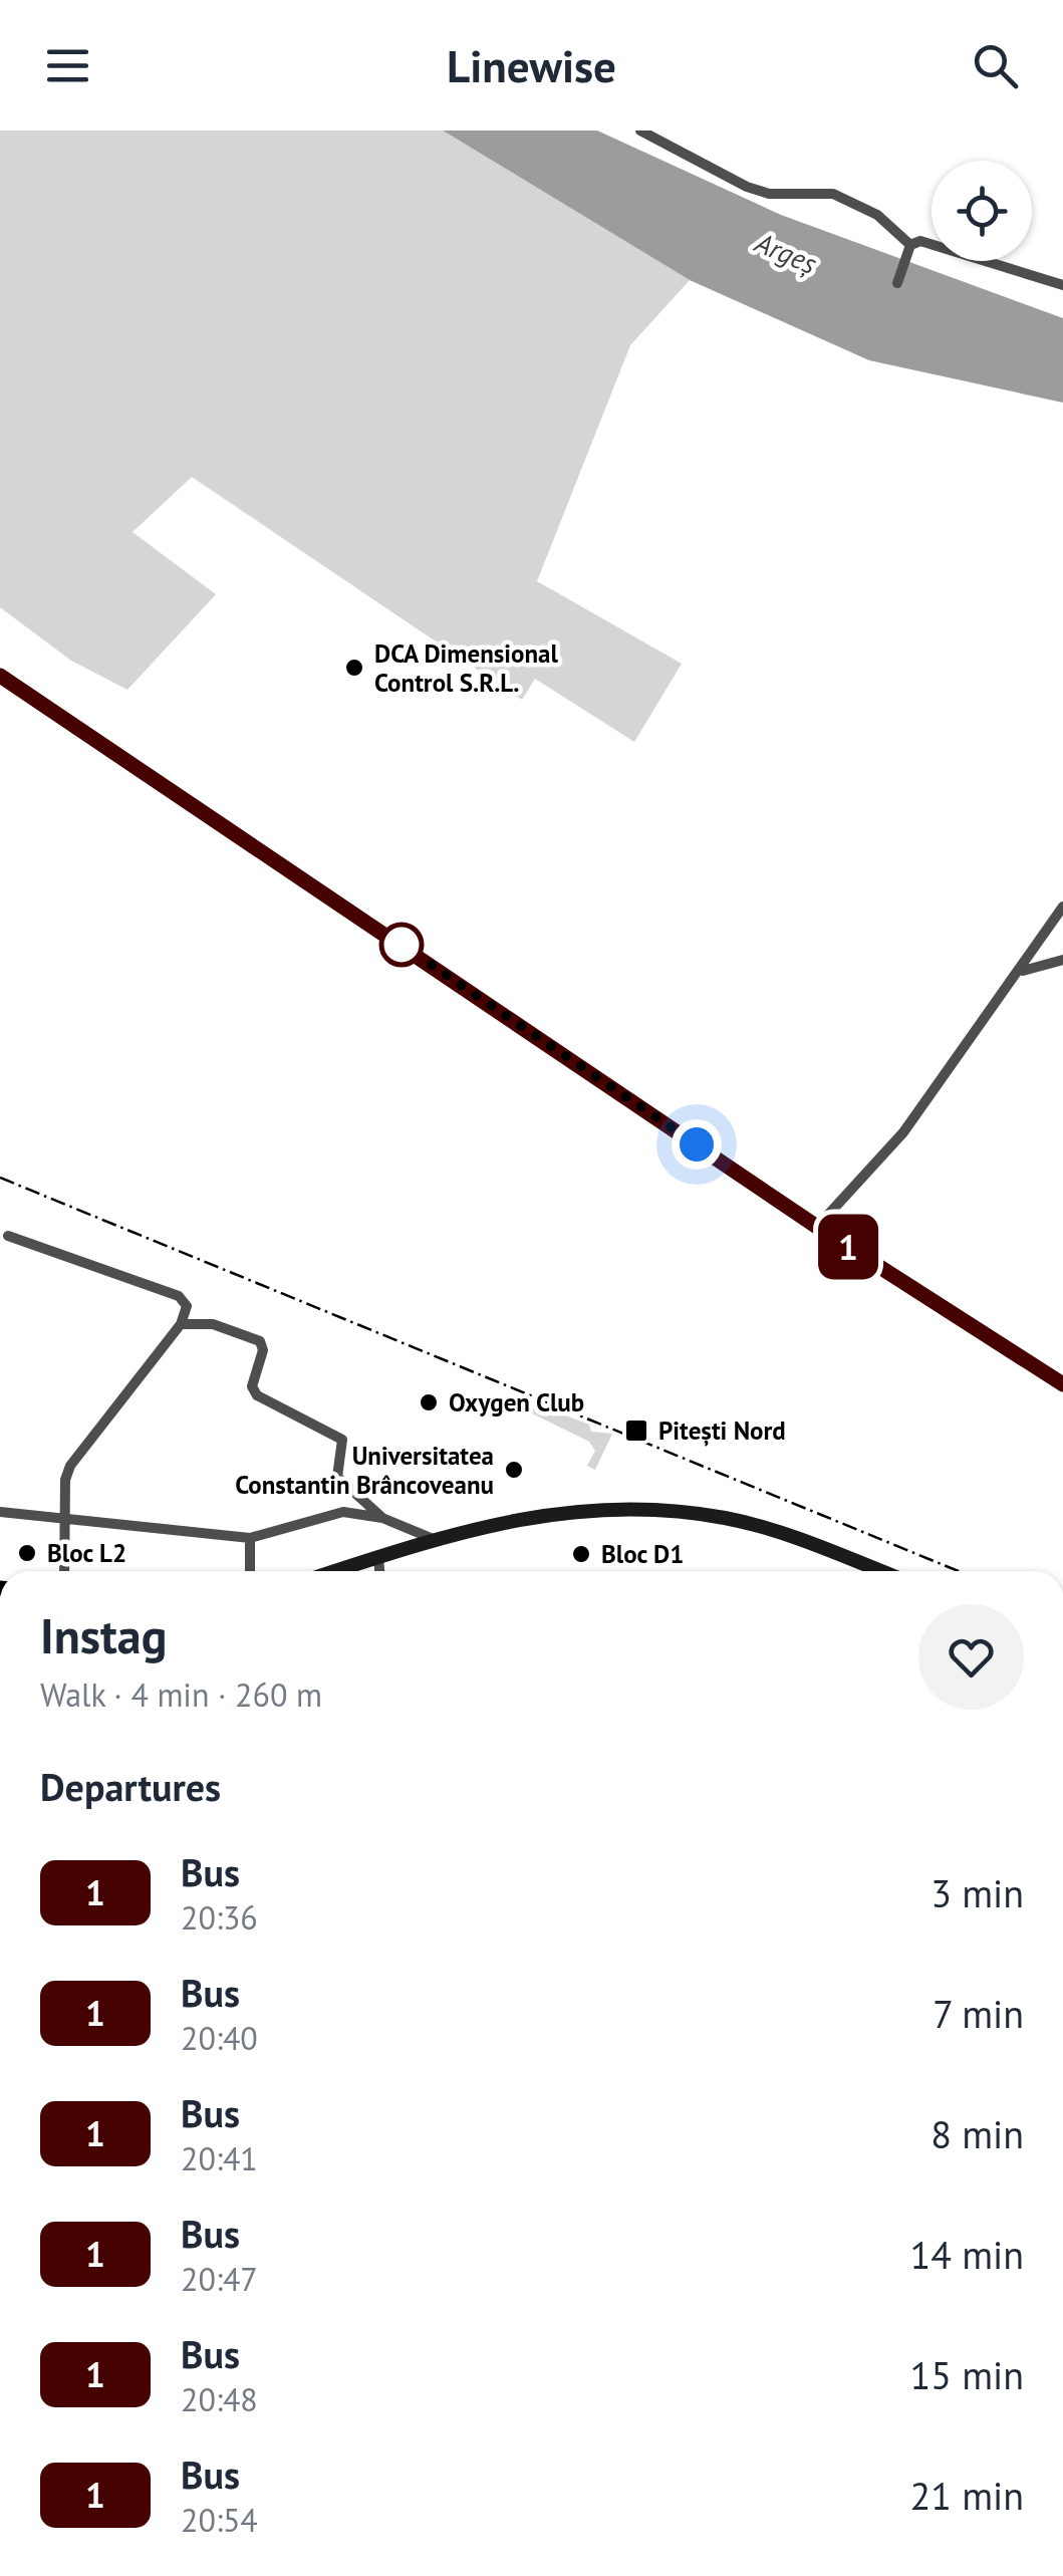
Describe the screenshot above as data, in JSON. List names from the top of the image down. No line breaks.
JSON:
{"water":["Argeș"],"places":{"other":["DCA Dimensional Control S.R.L.","Oxygen Club","Universitatea Constantin Brâncoveanu","Bloc L2","Bloc D1"],"transit":["Pitești Nord"]},"lines":["bus line 1"],"page":{"header":"Linewise","on_map":"1","heading":[["Instag","Walk · 4 min · 260 m"],"Departures"],"list":[{"mark":"1","name":"Bus","note":"20:36","value":"3 min"},{"mark":"1","name":"Bus","note":"20:40","value":"7 min"},{"mark":"1","name":"Bus","note":"20:41","value":"8 min"},{"mark":"1","name":"Bus","note":"20:47","value":"14 min"},{"mark":"1","name":"Bus","note":"20:48","value":"15 min"},{"mark":"1","name":"Bus","note":"20:54","value":"21 min"}]}}
